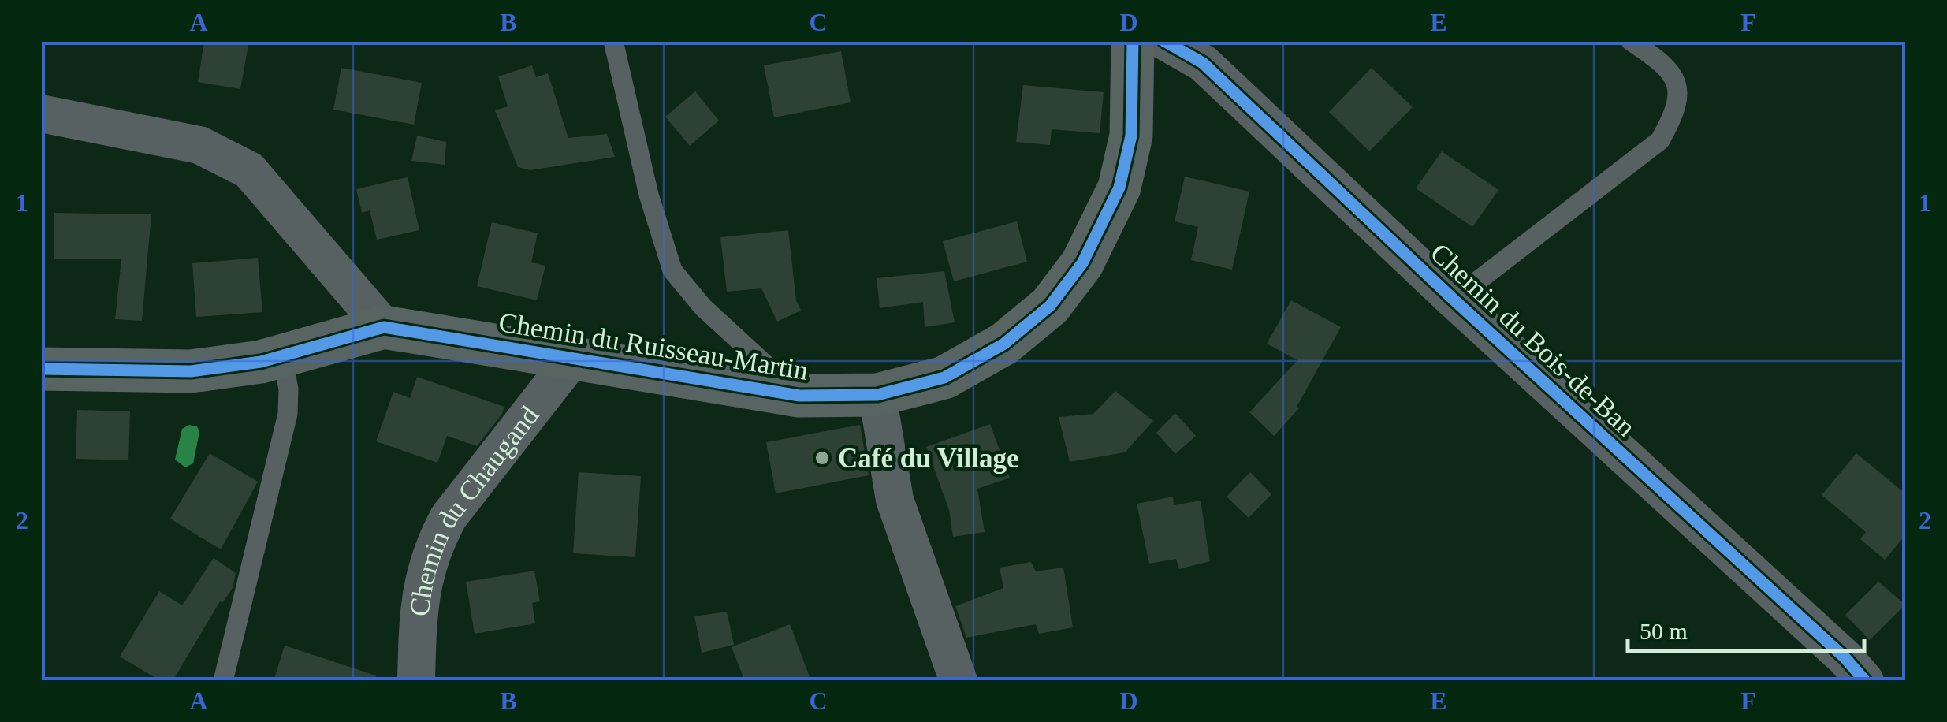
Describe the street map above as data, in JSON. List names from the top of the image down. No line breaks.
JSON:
{"streets":{"street":["Chemin du Bois-de-Ban","Chemin du Ruisseau-Martin","Chemin du Chaugand"]},"crossings":[["Chemin du Ruisseau-Martin","Chemin du Chaugand"]],"places":["Café du Village"],"scale_bar":"50 m","grid":{"columns":["A","B","C","D","E","F"],"rows":["1","2"]}}
